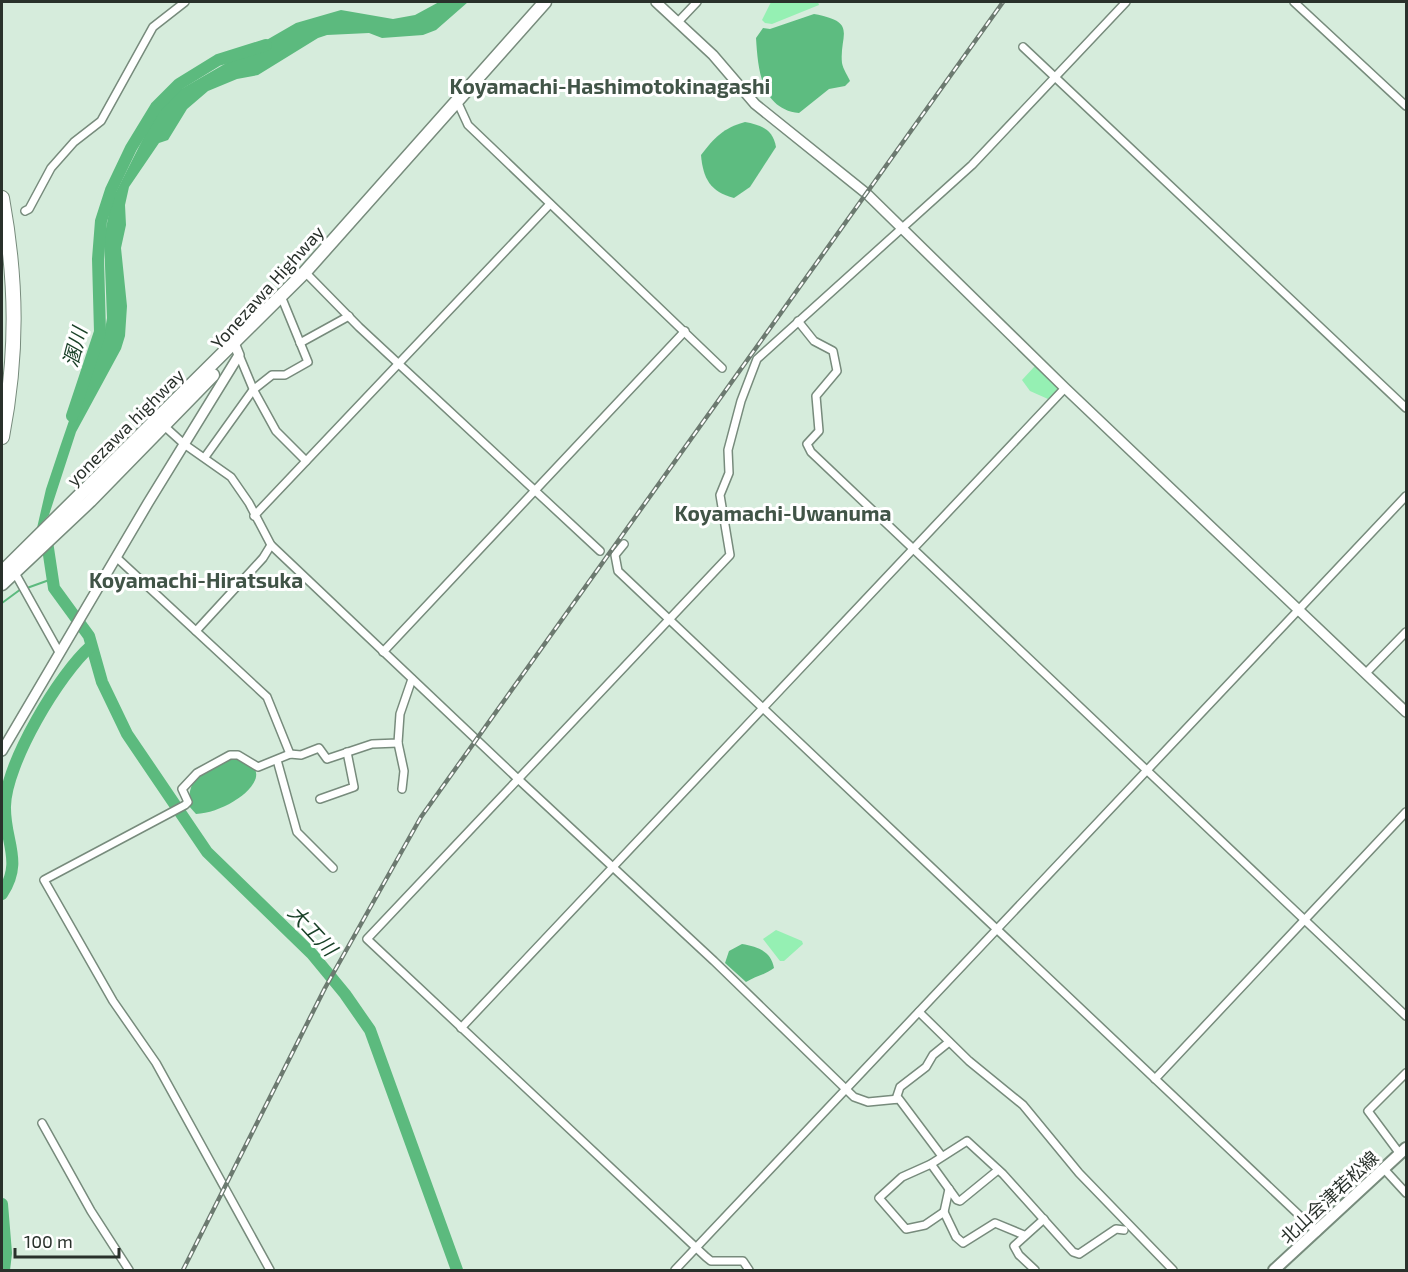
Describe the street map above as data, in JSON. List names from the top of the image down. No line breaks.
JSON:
{"streets":{"highway":["Yonezawa Highway","yonezawa highway"],"main road":["北山会津若松線"]},"crossings":[["Yonezawa Highway","yonezawa highway"]],"districts":["Koyamachi-Hashimotokinagashi","Koyamachi-Uwanuma","Koyamachi-Hiratsuka"],"water":["溷川","大工川"],"scale_bar":"100 m"}
